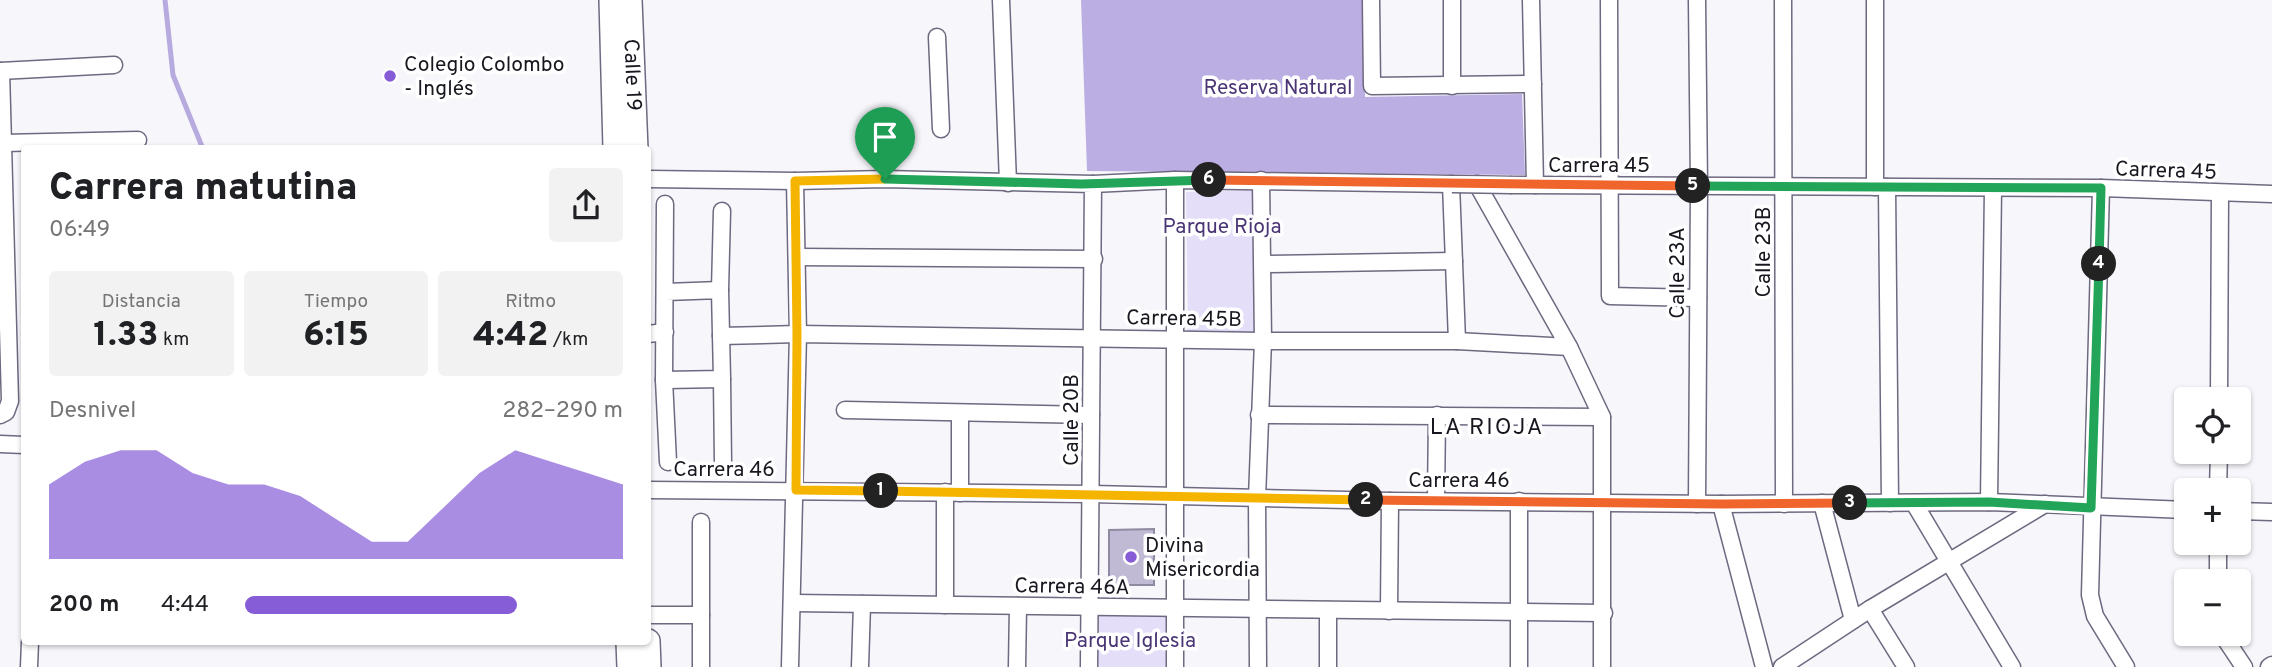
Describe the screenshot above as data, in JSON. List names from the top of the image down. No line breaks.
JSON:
{"streets":{"main road":["Calle 19"],"street":["Carrera 45","Calle 23B","Calle 23A","Carrera 45B","Calle 20B","Carrera 46","Carrera 46A"]},"crossings":[["Carrera 45","Calle 23B"],["Carrera 45","Calle 23A"],["Carrera 45","Calle 20B"],["Calle 23B","Carrera 46"],["Calle 23A","Carrera 46"],["Carrera 45B","Calle 20B"],["Calle 20B","Carrera 46"],["Calle 20B","Carrera 46A"]],"districts":["LA RIOJA"],"parks":["Reserva Natural","Parque Rioja","Parque Iglesia"],"places":["Colegio Colombo - Inglés","Divina Misericordia"],"page":{"heading":["Carrera matutina","06:49"],"pins":["6","5","4","1","2","3"],"stats":[["Distancia","1.33 km"],["Tiempo","6:15"],["Ritmo","4:42 /km"]],"chart":["Desnivel","282–290 m"],"map_buttons":["+","−"],"list":[{"name":"200 m","note":"4:44"}]}}
